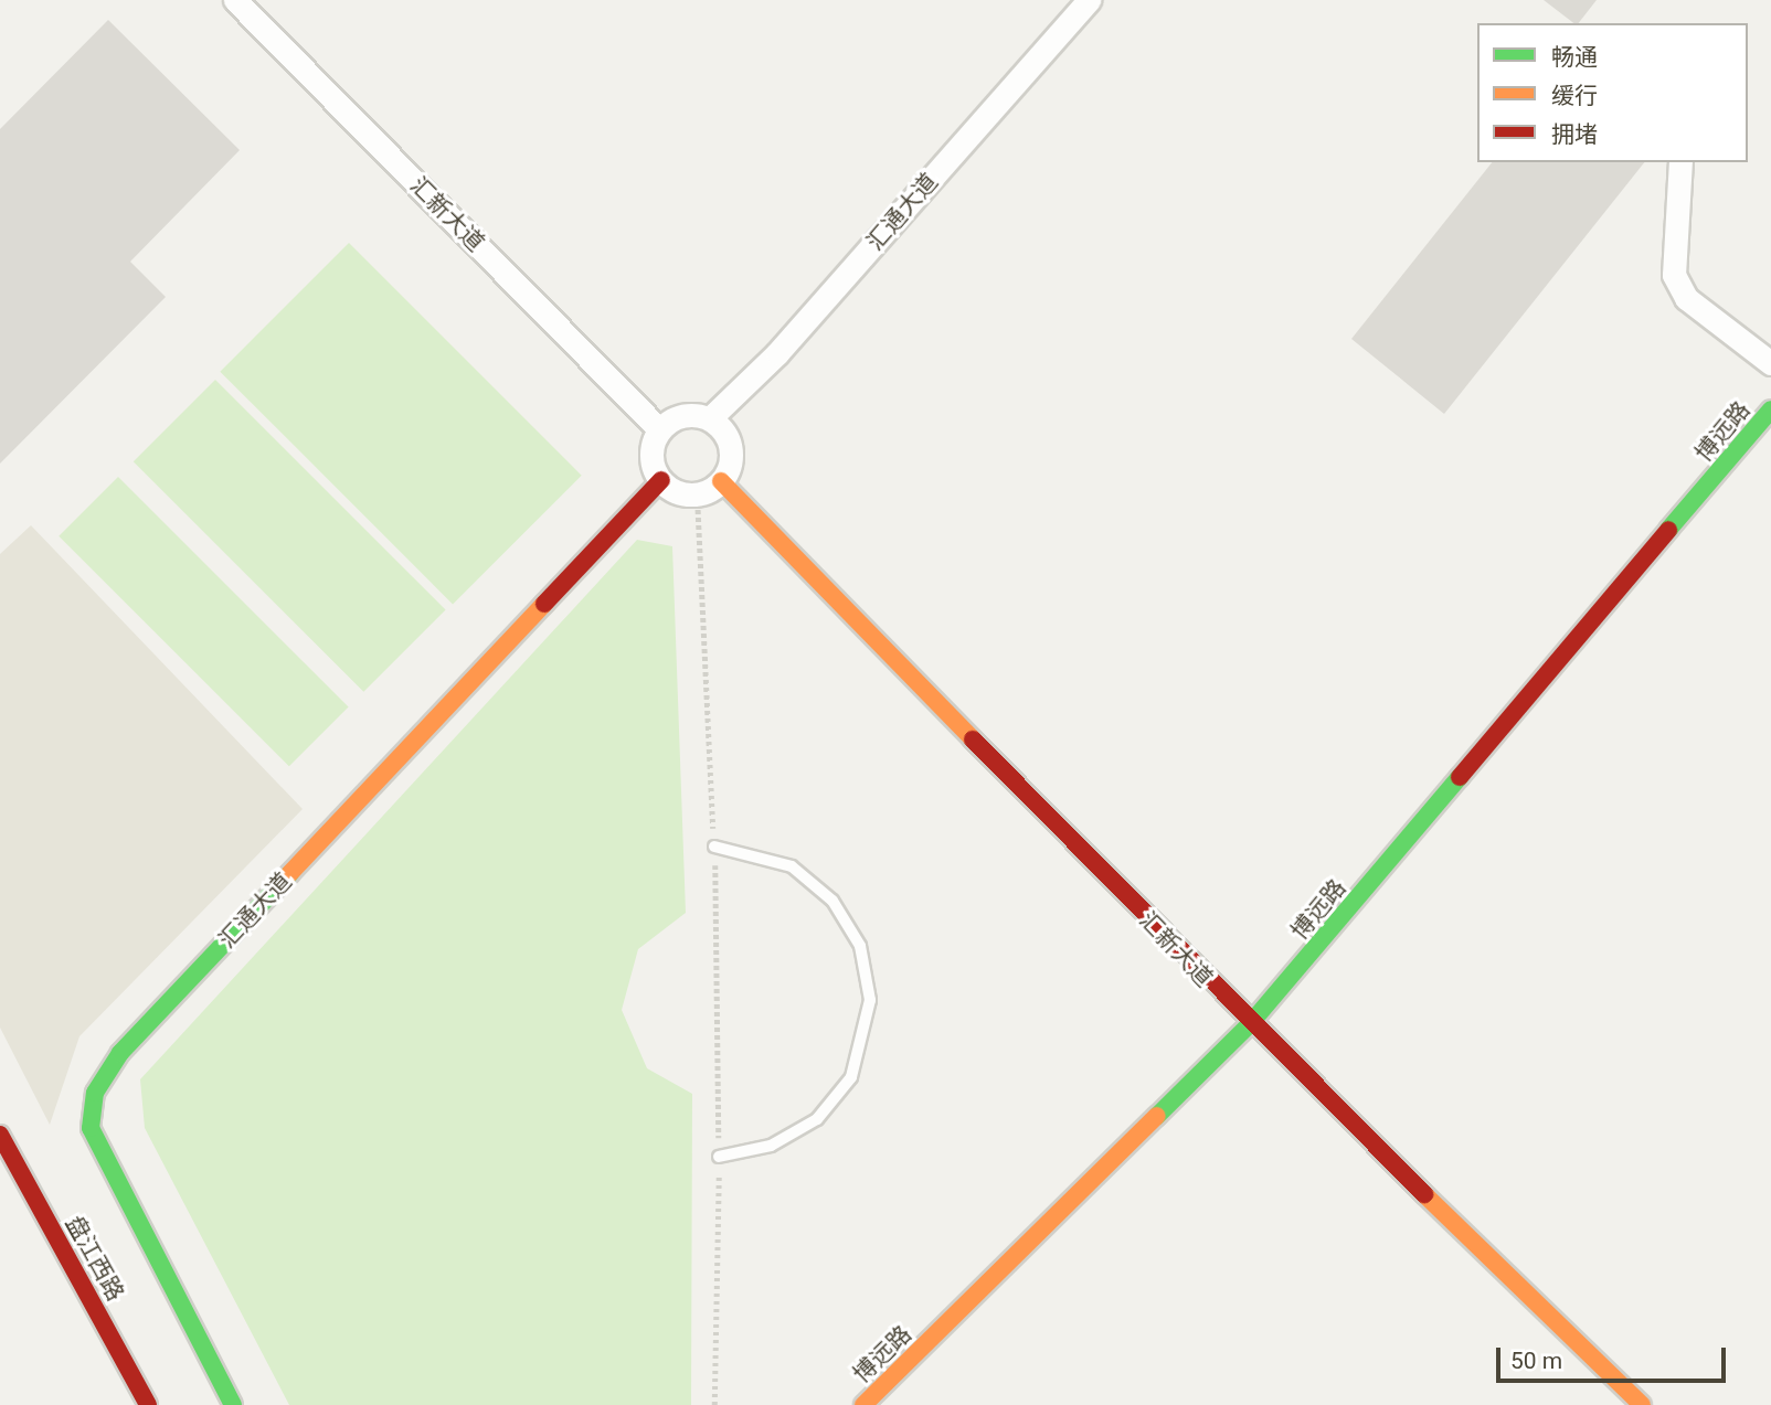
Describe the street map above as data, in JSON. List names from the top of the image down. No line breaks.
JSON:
{"streets":{"street":["汇通大道","汇新大道","博远路","盘江西路"]},"crossings":[["汇通大道","汇新大道"],["汇新大道","博远路"]],"legend":["畅通","缓行","拥堵"],"scale_bar":"50 m"}
